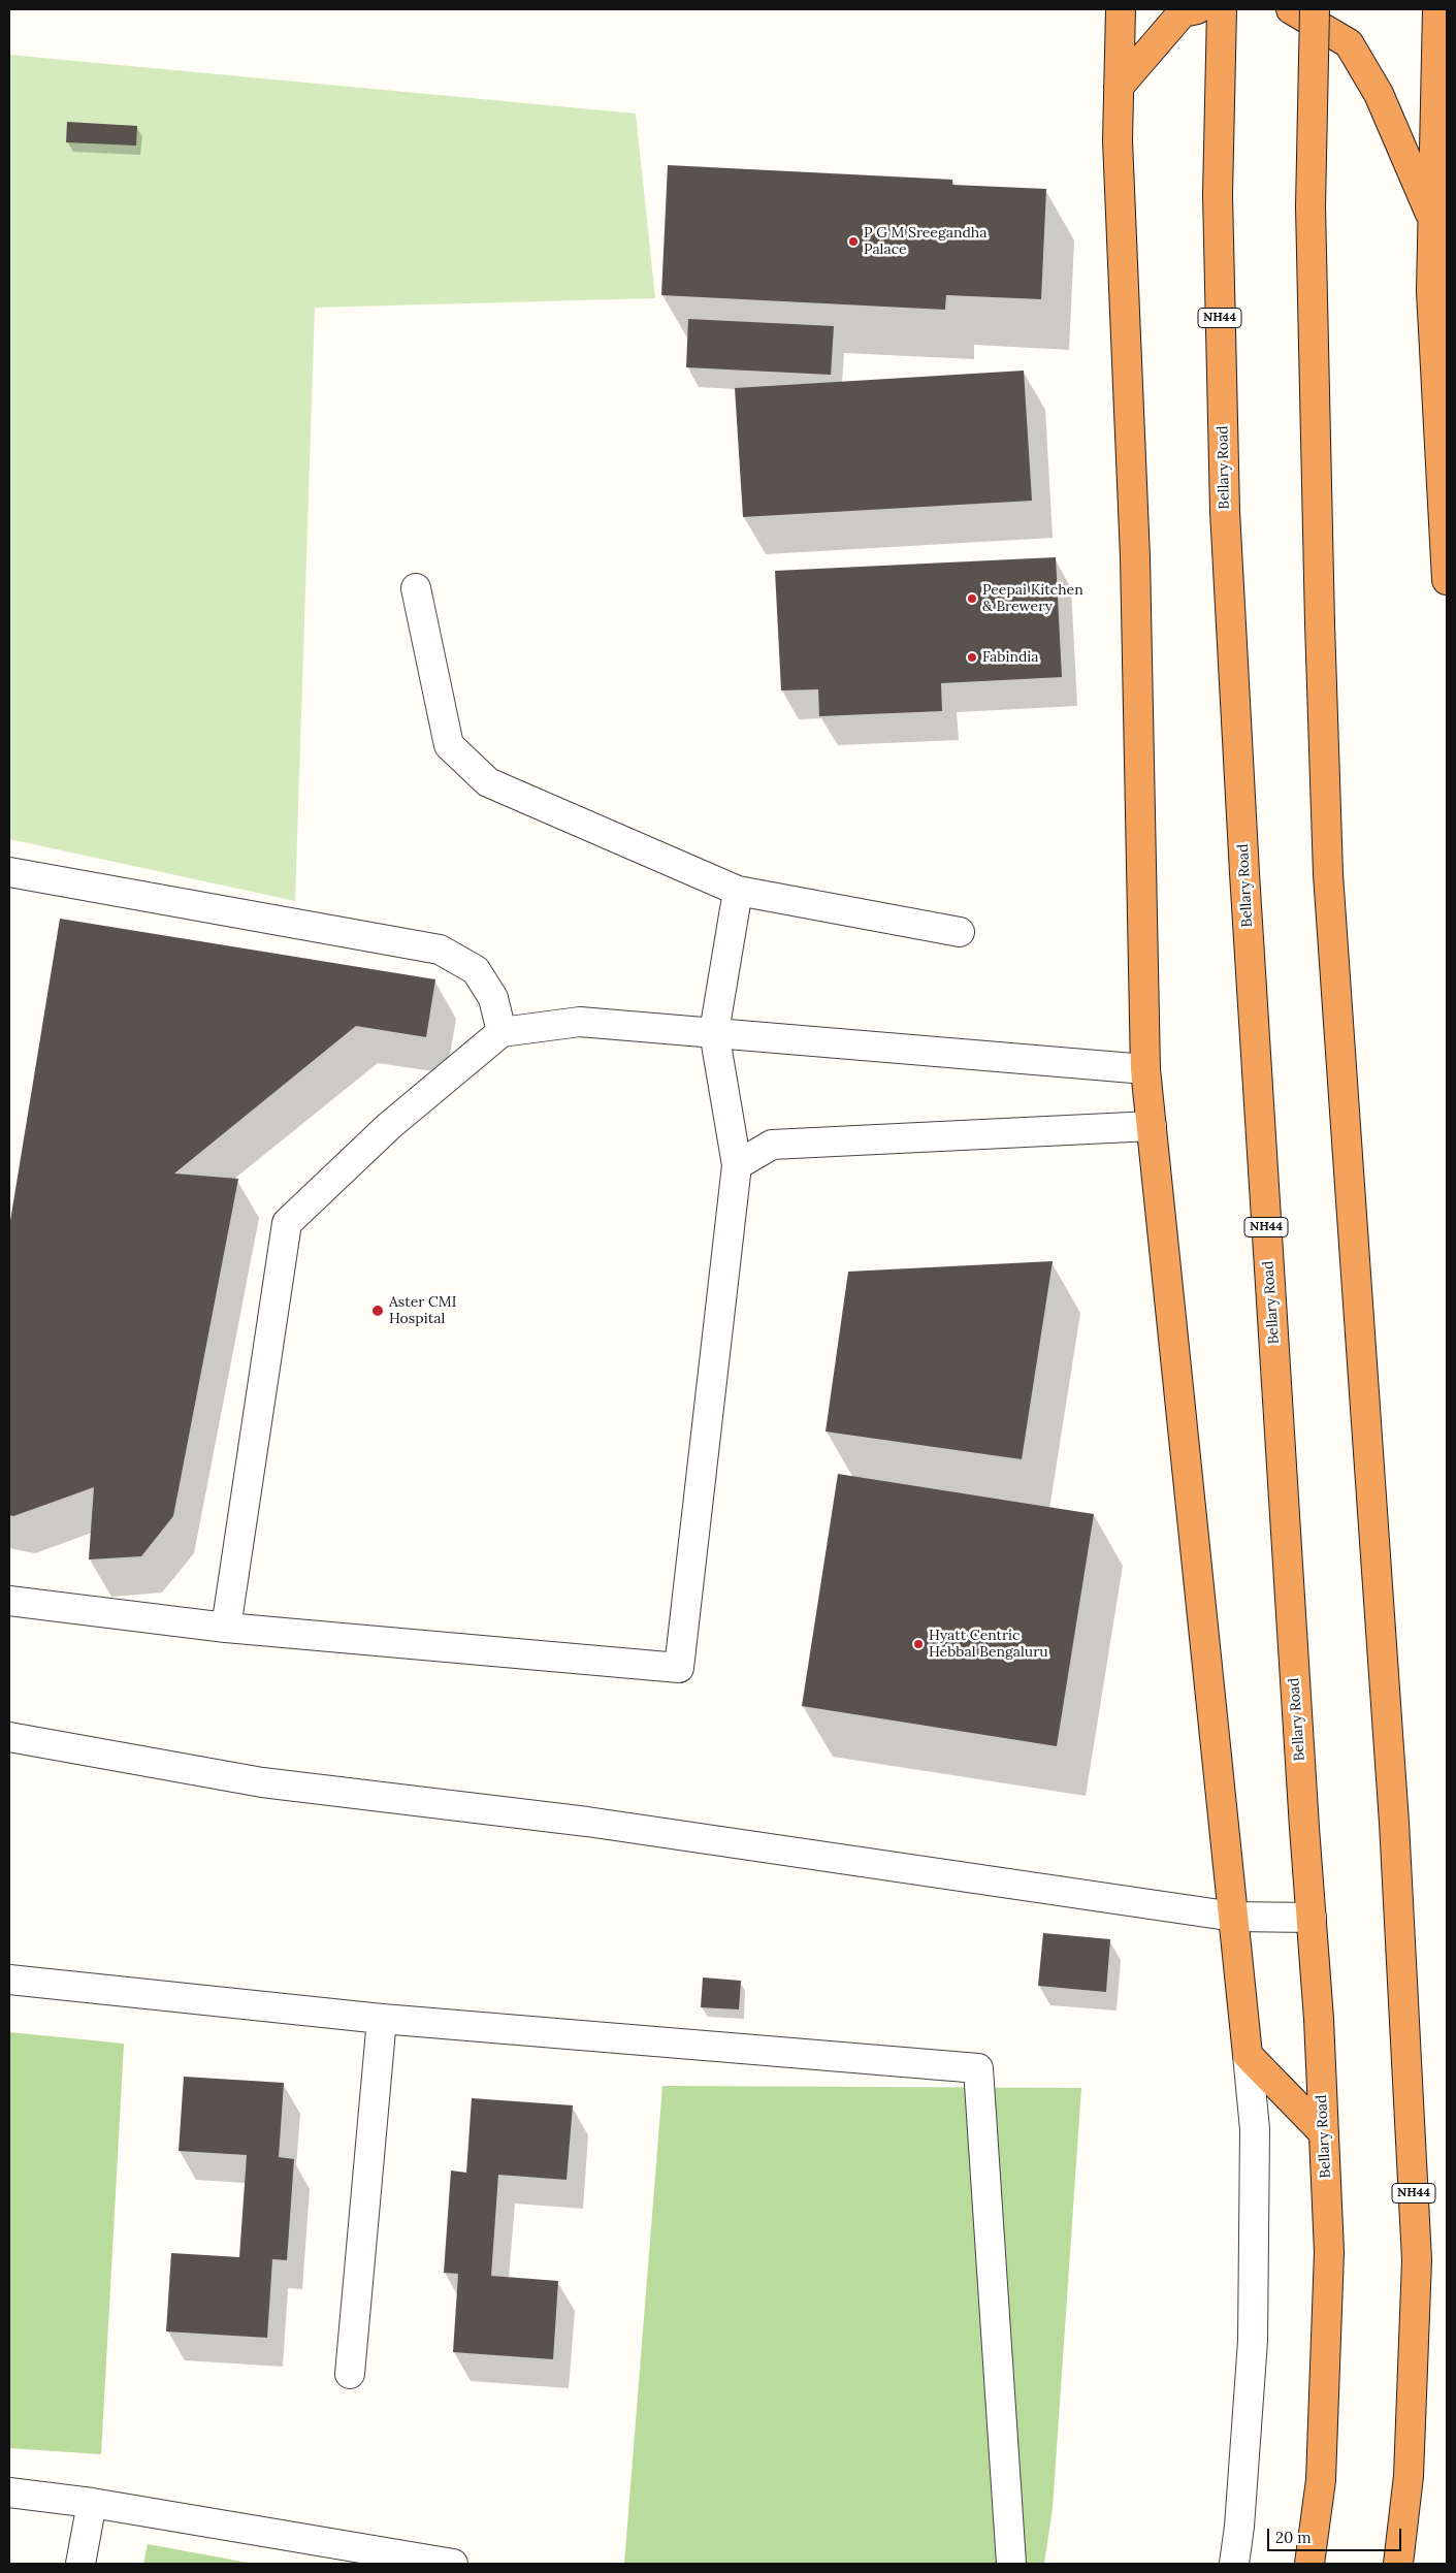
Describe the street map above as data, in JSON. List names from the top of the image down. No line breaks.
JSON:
{"streets":{"highway":["NH44","Bellary Road"]},"places":["P G M Sreegandha Palace","Peepai Kitchen & Brewery","Fabindia","Aster CMI Hospital","Hyatt Centric Hebbal Bengaluru"],"scale_bar":"20 m"}
